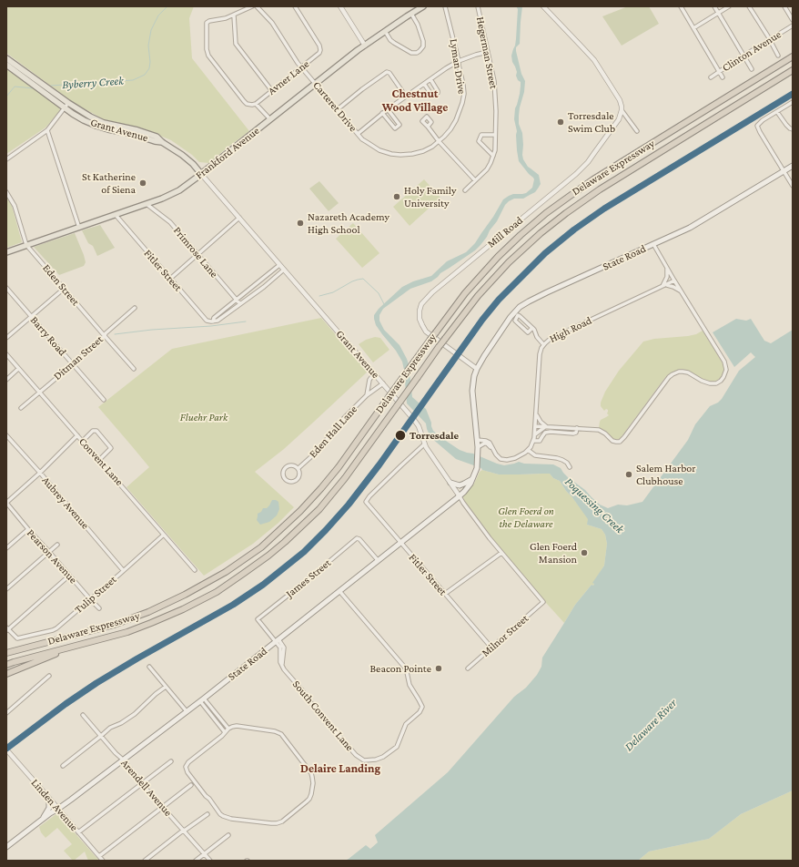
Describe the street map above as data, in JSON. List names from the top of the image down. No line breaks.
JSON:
{"streets":{"highway":["Delaware Expressway"],"main road":["Grant Avenue","Frankford Avenue","State Road"],"street":["Clinton Avenue","Hegerman Street","Lyman Drive","Avner Lane","Carteret Drive","Mill Road","Primrose Lane","Fitler Street","Eden Street","High Road","Barry Road","Ditman Street","Eden Hall Lane","Convent Lane","Aubrey Avenue","Pearson Avenue","James Street","Tulip Street","Milnor Street","South Convent Lane","Arendell Avenue","Linden Avenue"]},"crossings":[["Lyman Drive","Carteret Drive"],["Avner Lane","Carteret Drive"],["Carteret Drive","Frankford Avenue"],["Grant Avenue","Frankford Avenue"],["Grant Avenue","State Road"],["Grant Avenue","Fitler Street"],["Grant Avenue","Eden Hall Lane"],["Grant Avenue","Milnor Street"],["Frankford Avenue","Primrose Lane"],["Frankford Avenue","Fitler Street"],["Frankford Avenue","Eden Street"],["Mill Road","State Road"],["State Road","Fitler Street"],["State Road","James Street"],["State Road","South Convent Lane"],["State Road","Arendell Avenue"],["State Road","Linden Avenue"],["Fitler Street","Milnor Street"],["Eden Street","Ditman Street"],["Barry Road","Ditman Street"],["Ditman Street","Convent Lane"],["Convent Lane","Tulip Street"],["Aubrey Avenue","Tulip Street"],["Pearson Avenue","Tulip Street"],["James Street","South Convent Lane"]],"districts":["Chestnut Wood Village","Delaire Landing"],"water":["Byberry Creek","Poquessing Creek","Delaware River"],"parks":["Fluehr Park","Glen Foerd on the Delaware"],"places":["Torresdale Swim Club","St Katherine of Siena","Holy Family University","Nazareth Academy High School","Torresdale","Salem Harbor Clubhouse","Glen Foerd Mansion","Beacon Pointe"]}
